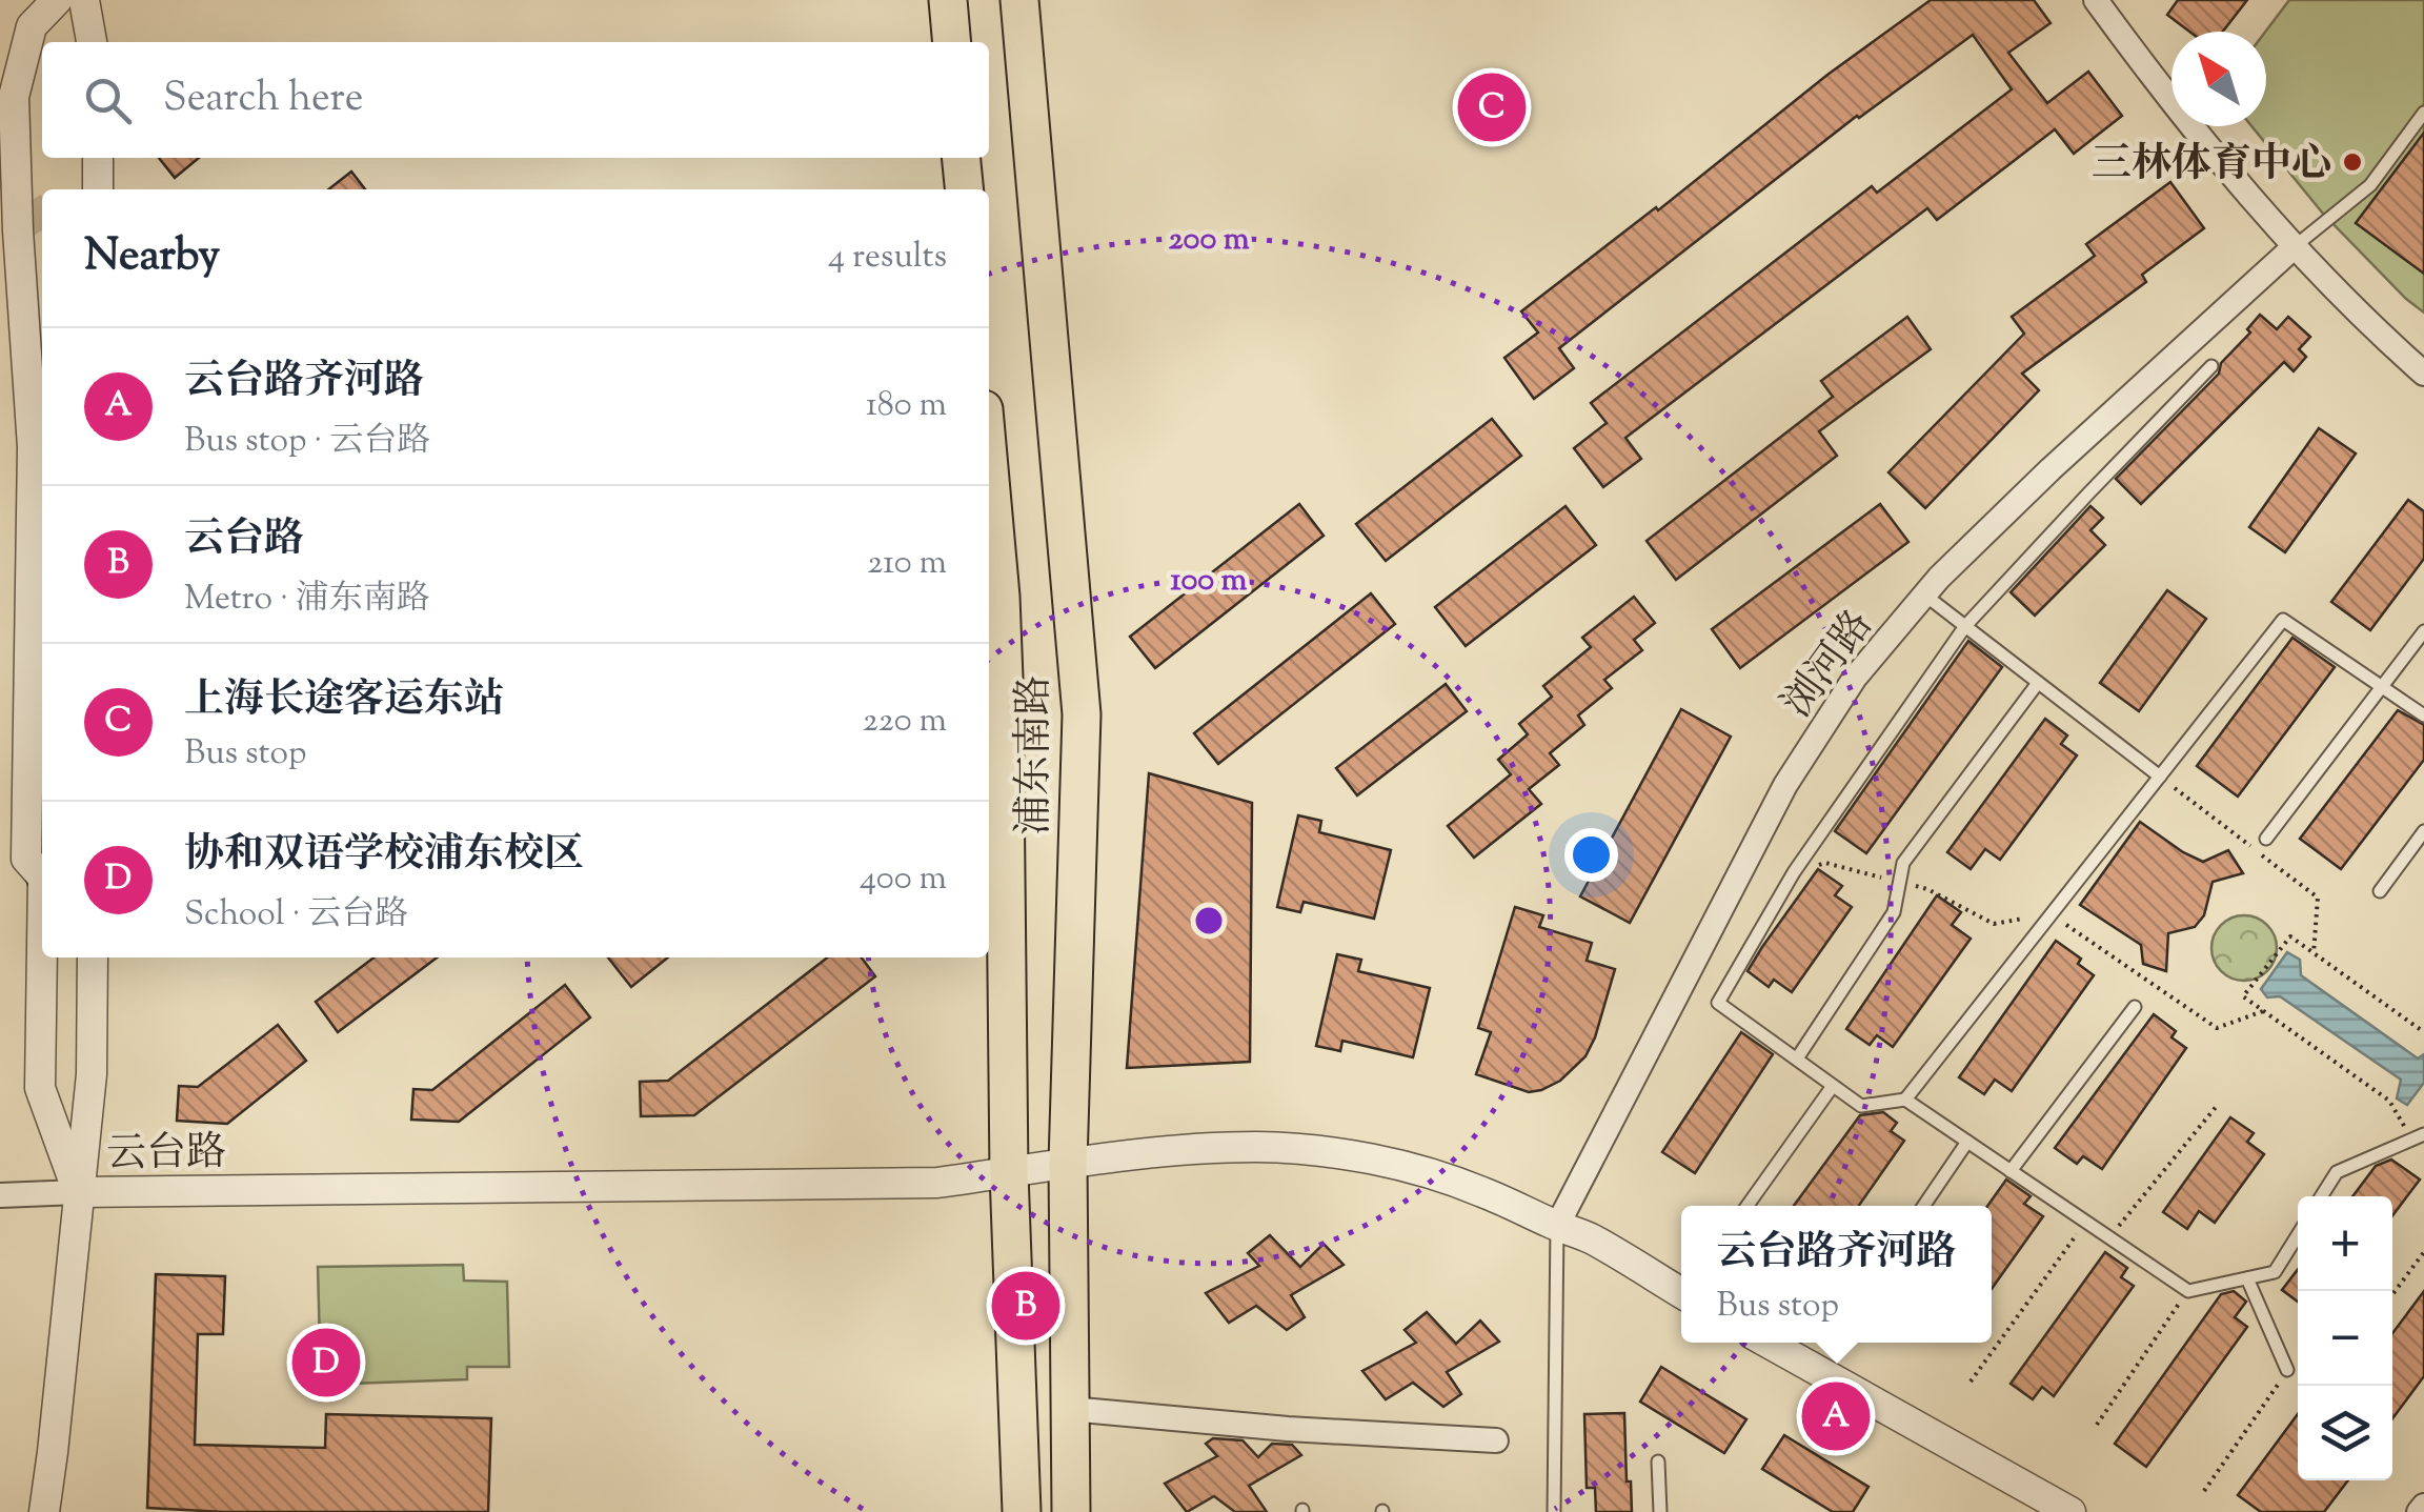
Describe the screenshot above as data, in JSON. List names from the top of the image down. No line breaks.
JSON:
{"streets":{"main road":["浦东南路"],"street":["浏河路","云台路"]},"crossings":[["浏河路","云台路"],["浦东南路","云台路"]],"places":["三林体育中心"],"north":"top left","page":{"search":"Search here","pins":["C","B","D","A"],"heading":["Nearby","4 results"],"list":[{"mark":"A","name":"云台路齐河路","note":"Bus stop · 云台路","value":"180 m"},{"mark":"B","name":"云台路","note":"Metro · 浦东南路","value":"210 m"},{"mark":"C","name":"上海长途客运东站","note":"Bus stop","value":"220 m"},{"mark":"D","name":"协和双语学校浦东校区","note":"School · 云台路","value":"400 m"}],"map_buttons":["+","−"],"popup":["云台路齐河路","Bus stop"]},"rings":["200 m","100 m"]}
